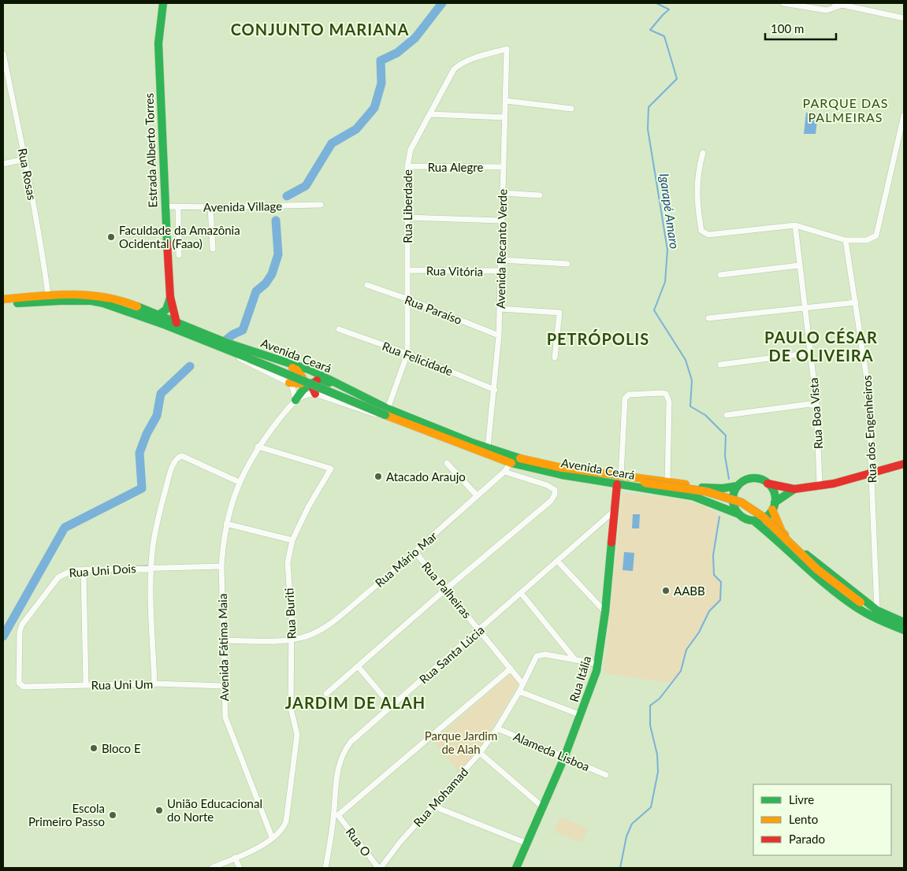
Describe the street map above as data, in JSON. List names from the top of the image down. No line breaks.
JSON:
{"streets":{"main road":["Estrada Alberto Torres","Avenida Ceará","Rua Itália"],"street":["Rua Alegre","Rua Rosas","Avenida Village","Rua Liberdade","Avenida Recanto Verde","Rua Vitória","Rua Paraíso","Rua Felicidade","Rua Boa Vista","Rua dos Engenheiros","Rua Mário Mar","Rua Uni Dois","Rua Palheiras","Rua Buriti","Avenida Fátima Maia","Rua Santa Lúcia","Rua Uni Um","Alameda Lisboa","Rua Mohamad","Rua O"]},"crossings":[["Estrada Alberto Torres","Avenida Village"],["Estrada Alberto Torres","Avenida Ceará"],["Rua Alegre","Rua Liberdade"],["Rua Alegre","Avenida Recanto Verde"],["Rua Rosas","Avenida Ceará"],["Rua Liberdade","Avenida Recanto Verde"],["Rua Liberdade","Rua Vitória"],["Rua Liberdade","Rua Paraíso"],["Rua Liberdade","Avenida Ceará"],["Rua Liberdade","Rua Felicidade"],["Avenida Recanto Verde","Rua Vitória"],["Avenida Recanto Verde","Rua Paraíso"],["Avenida Recanto Verde","Avenida Ceará"],["Avenida Recanto Verde","Rua Felicidade"],["Avenida Ceará","Rua Mário Mar"],["Avenida Ceará","Rua Itália"],["Rua Mário Mar","Rua Palheiras"],["Rua Mário Mar","Rua Buriti"],["Rua Uni Dois","Avenida Fátima Maia"],["Rua Uni Dois","Rua Uni Um"],["Rua Palheiras","Rua Santa Lúcia"],["Rua Palheiras","Rua Mohamad"],["Rua Buriti","Avenida Fátima Maia"],["Avenida Fátima Maia","Rua Uni Um"],["Rua Santa Lúcia","Rua Itália"],["Rua Santa Lúcia","Rua O"],["Rua Itália","Alameda Lisboa"],["Rua Itália","Rua Mohamad"],["Alameda Lisboa","Rua Mohamad"],["Rua Mohamad","Rua O"]],"districts":["CONJUNTO MARIANA","PARQUE DAS PALMEIRAS","PAULO CÉSAR DE OLIVEIRA","PETRÓPOLIS","JARDIM DE ALAH"],"water":["Igarapé Amaro"],"parks":["Parque Jardim de Alah"],"places":["Faculdade da Amazônia Ocidental (Faao)","Atacado Araujo","AABB","Bloco E","União Educacional do Norte","Escola Primeiro Passo"],"legend":["Livre","Lento","Parado"],"scale_bar":"100 m"}
